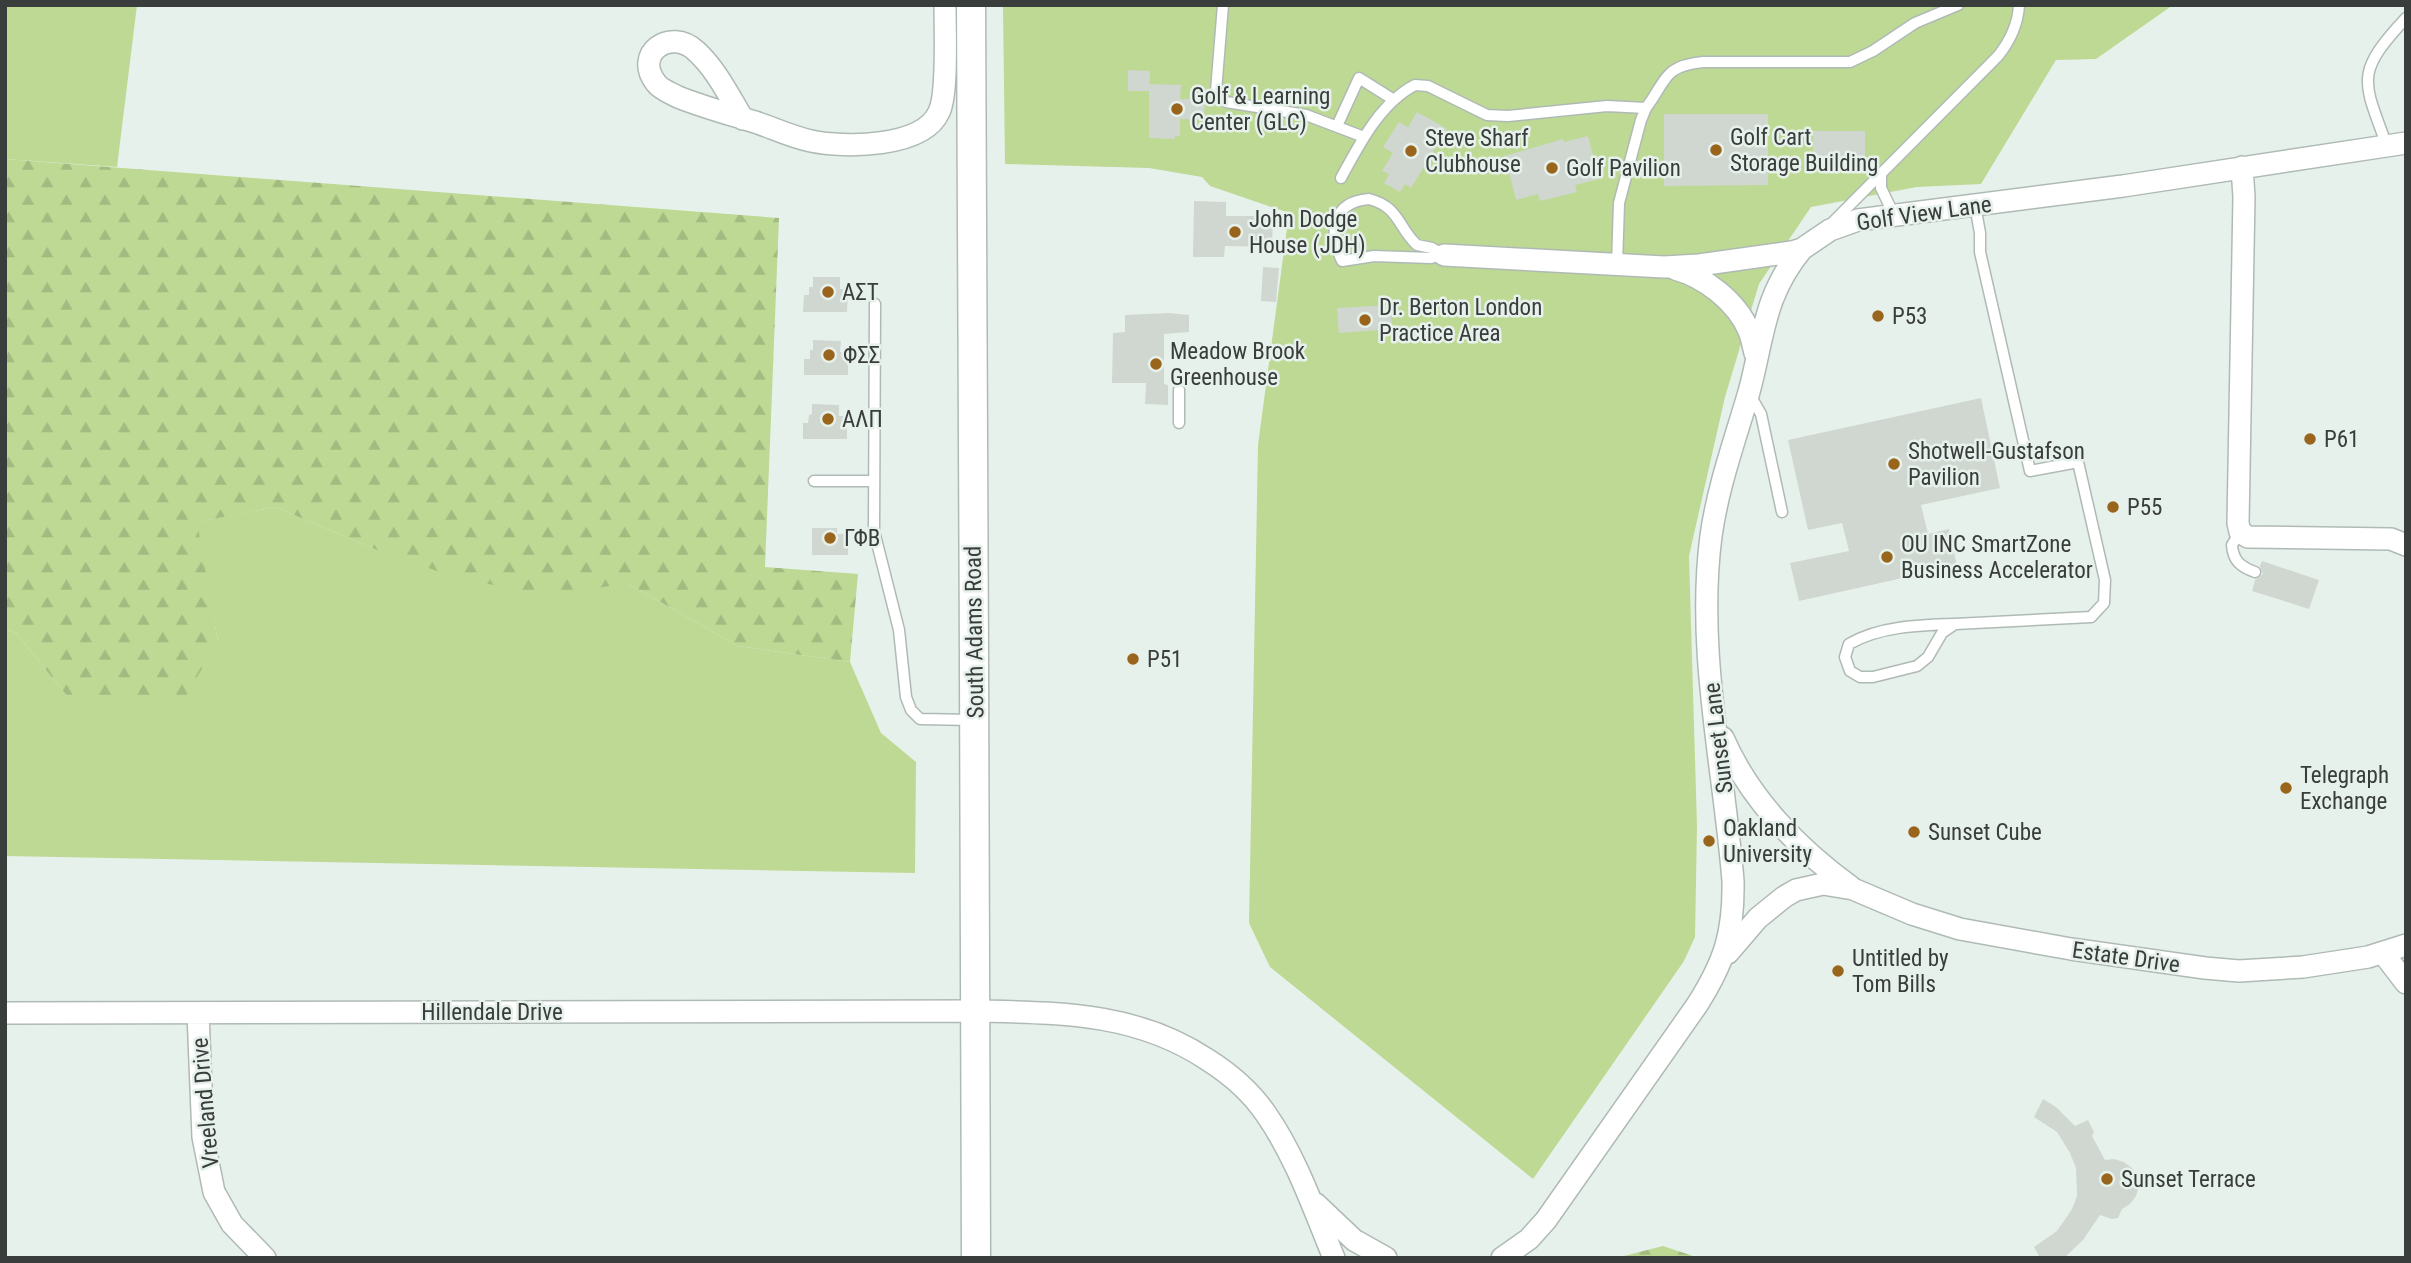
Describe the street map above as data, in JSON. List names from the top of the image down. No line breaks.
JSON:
{"streets":{"main road":["South Adams Road"],"street":["Golf View Lane","Sunset Lane","Estate Drive","Hillendale Drive","Vreeland Drive"]},"crossings":[["Golf View Lane","Sunset Lane"],["South Adams Road","Hillendale Drive"],["Sunset Lane","Estate Drive"],["Hillendale Drive","Vreeland Drive"]],"places":["Golf & Learning Center (GLC)","Golf Cart Storage Building","Steve Sharf Clubhouse","Golf Pavilion","John Dodge House (JDH)","AΣΤ","P53","Dr. Berton London Practice Area","ΦΣΣ","Meadow Brook Greenhouse","AΛΠ","P61","Shotwell-Gustafson Pavilion","P55","ΓΦB","OU INC SmartZone Business Accelerator","P51","Telegraph Exchange","Sunset Cube","Oakland University","Untitled by Tom Bills","Sunset Terrace"]}
